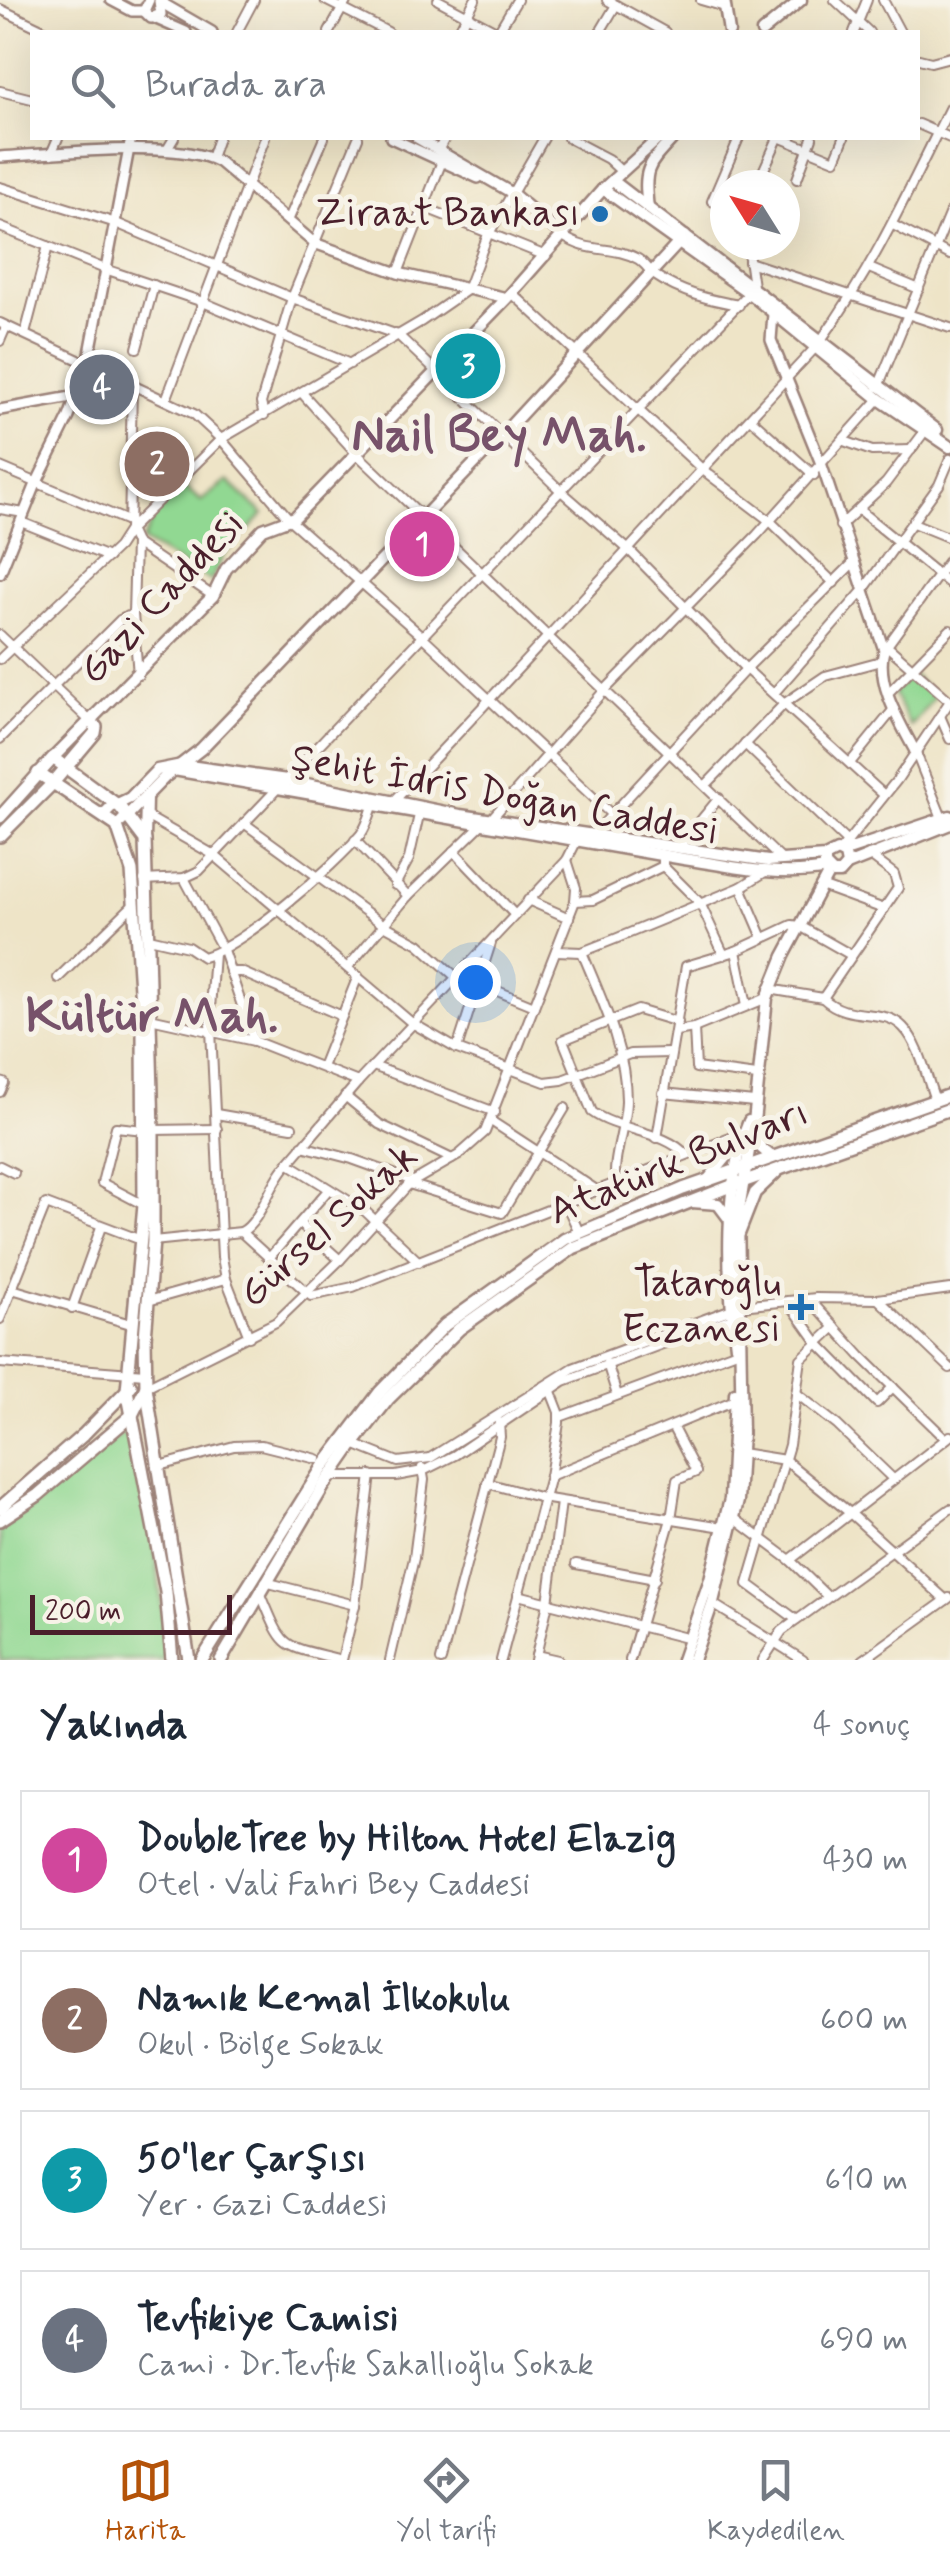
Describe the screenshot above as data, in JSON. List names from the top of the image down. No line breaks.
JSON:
{"streets":{"main road":["Gazi Caddesi","Şehit İdris Doğan Caddesi","Atatürk Bulvarı"],"street":["Gürsel Sokak"]},"districts":["Nail Bey Mah.","Kültür Mah."],"places":{"other":["Ziraat Bankası"],"health":["Tataroğlu Eczanesi"]},"scale_bar":"200 m","north":"top left","page":{"search":"Burada ara","pins":["3","4","2","1"],"scale":"200 m","heading":["Yakında","4 sonuç"],"list":[{"mark":"1","name":"DoubleTree by Hilton Hotel Elazig","note":"Otel · Vali Fahri Bey Caddesi","value":"430 m"},{"mark":"2","name":"Namık Kemal İlkokulu","note":"Okul · Bölge Sokak","value":"600 m"},{"mark":"3","name":"50'ler Çarşısı","note":"Yer · Gazi Caddesi","value":"610 m"},{"mark":"4","name":"Tevfikiye Camisi","note":"Cami · Dr.Tevfik Sakallıoğlu Sokak","value":"690 m"}],"nav":["Harita","Yol tarifi","Kaydedilen"]}}
